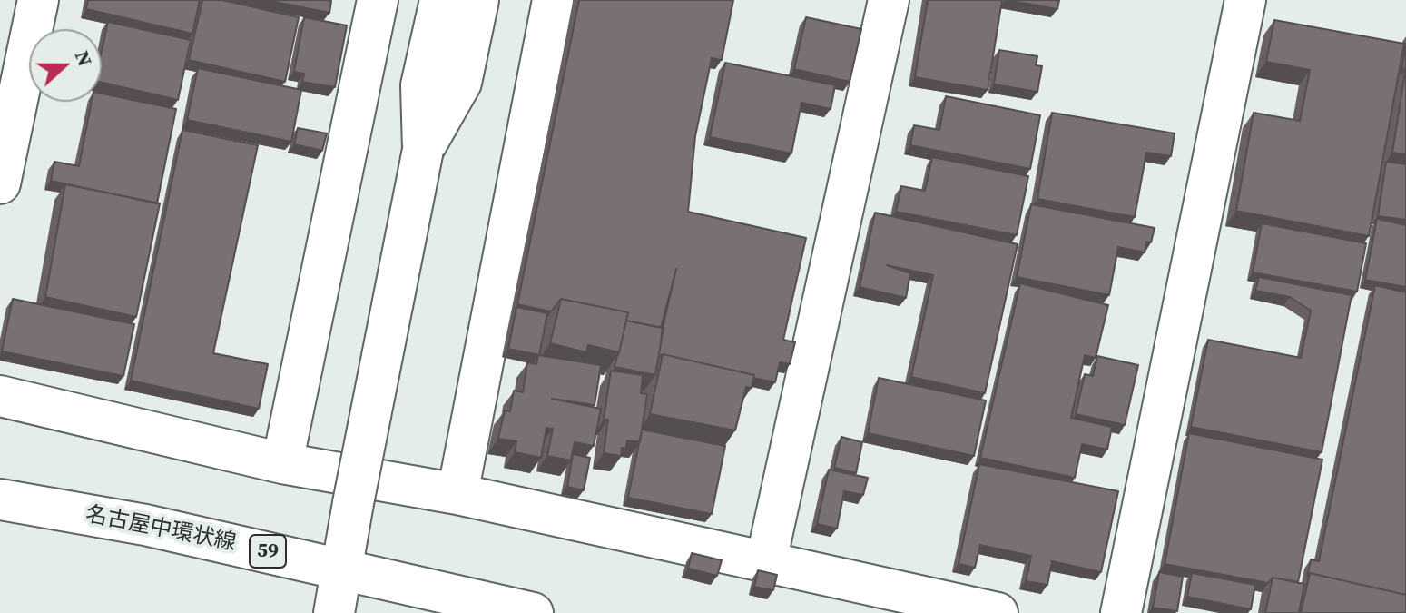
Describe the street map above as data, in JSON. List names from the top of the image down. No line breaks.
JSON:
{"streets":{"street":["名古屋中環状線","59"]},"north":"right"}
